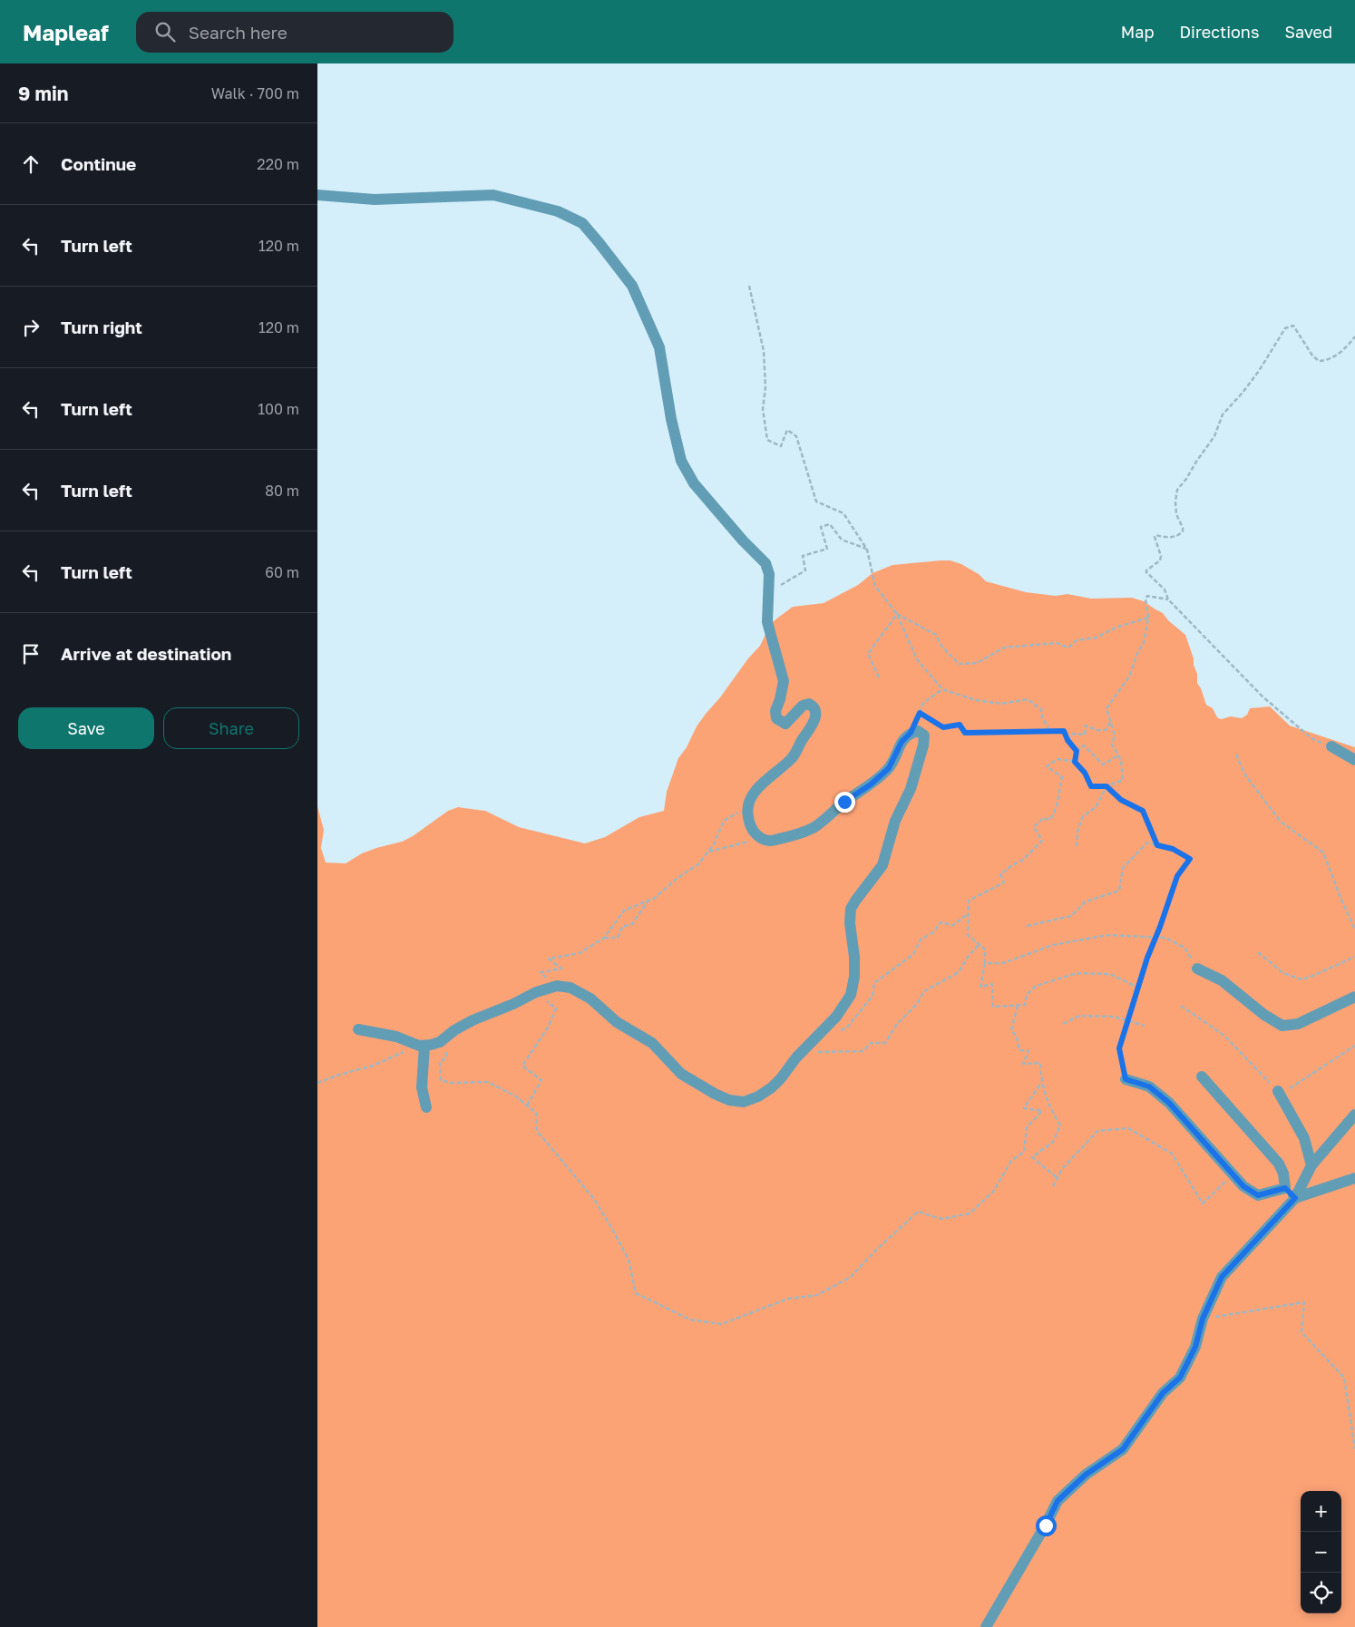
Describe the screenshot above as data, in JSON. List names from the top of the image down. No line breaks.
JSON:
{"page":{"header":"Mapleaf","search":"Search here","nav":["Map","Directions","Saved"],"heading":["9 min","Walk · 700 m"],"list":[["Continue","220 m"],["Turn left","120 m"],["Turn right","120 m"],["Turn left","100 m"],["Turn left","80 m"],["Turn left","60 m"],"Arrive at destination"],"buttons":["Save","Share"],"map_buttons":["+","−"]}}
